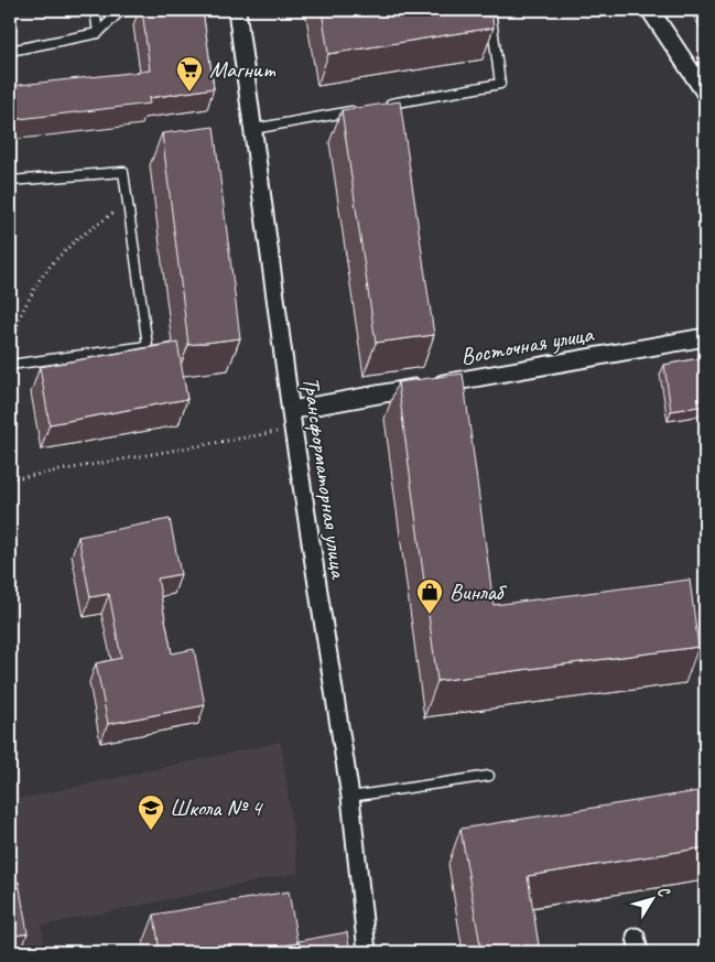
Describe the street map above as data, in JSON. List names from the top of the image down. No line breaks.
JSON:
{"streets":{"street":["Восточная улица","Трансформаторная улица"]},"crossings":[["Восточная улица","Трансформаторная улица"]],"places":{"supermarket":["Магнит"],"shop":["Винлаб"],"school or university":["Школа № 4"]},"north":"top right"}
